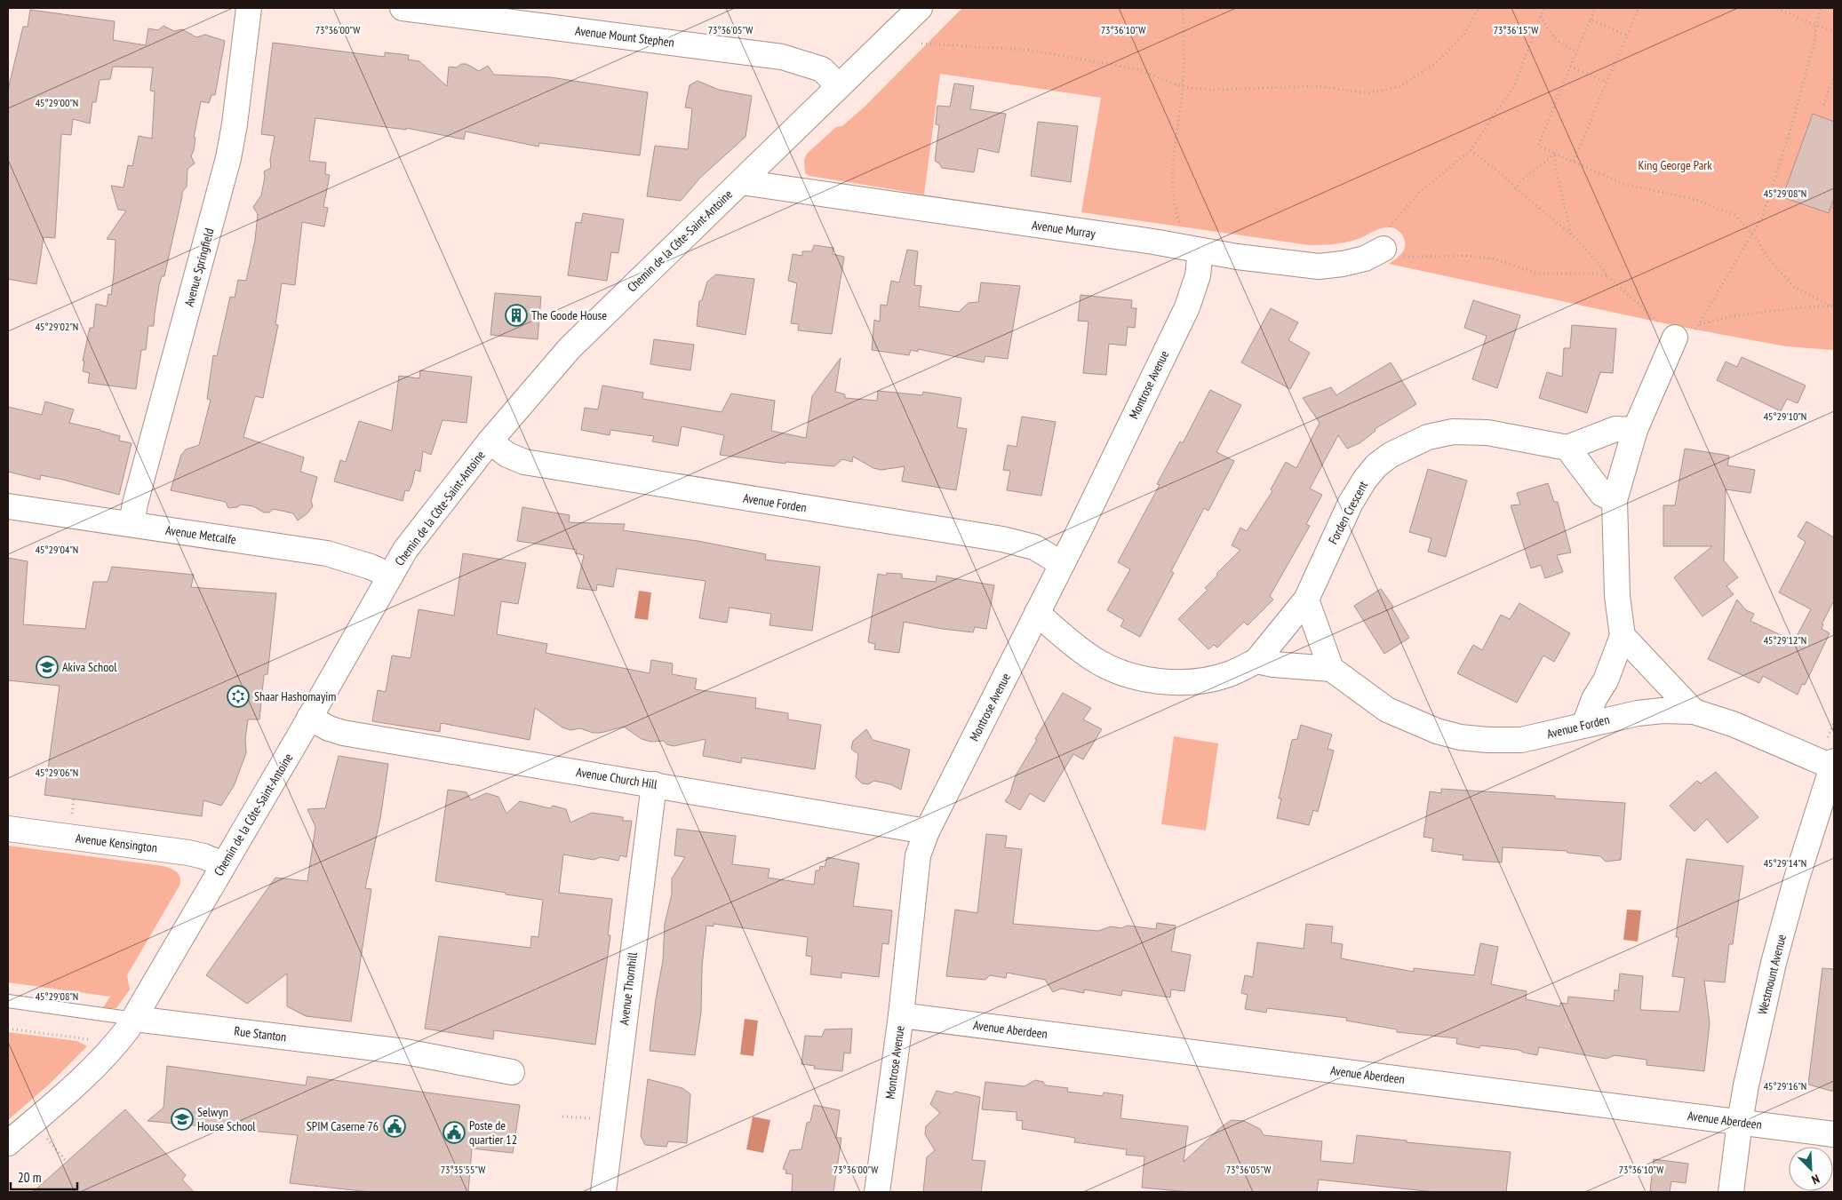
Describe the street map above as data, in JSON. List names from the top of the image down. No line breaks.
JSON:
{"streets":{"street":["Avenue Mount Stephen","Avenue Murray","Chemin de la Côte-Saint-Antoine","Avenue Springfield","Montrose Avenue","Avenue Forden","Forden Crescent","Avenue Metcalfe","Avenue Church Hill","Avenue Kensington","Westmount Avenue","Avenue Thornhill","Avenue Aberdeen","Rue Stanton"]},"crossings":[["Avenue Mount Stephen","Chemin de la Côte-Saint-Antoine"],["Avenue Murray","Chemin de la Côte-Saint-Antoine"],["Avenue Murray","Montrose Avenue"],["Chemin de la Côte-Saint-Antoine","Avenue Forden"],["Chemin de la Côte-Saint-Antoine","Avenue Metcalfe"],["Chemin de la Côte-Saint-Antoine","Avenue Church Hill"],["Chemin de la Côte-Saint-Antoine","Avenue Kensington"],["Chemin de la Côte-Saint-Antoine","Rue Stanton"],["Avenue Springfield","Avenue Metcalfe"],["Montrose Avenue","Avenue Forden"],["Montrose Avenue","Avenue Church Hill"],["Montrose Avenue","Avenue Aberdeen"],["Avenue Forden","Westmount Avenue"],["Avenue Church Hill","Avenue Thornhill"],["Westmount Avenue","Avenue Aberdeen"]],"parks":["King George Park"],"places":{"building":["The Goode House"],"school or university":["Akiva School","Selwyn House School"],"synagogue":["Shaar Hashomayim"],"public building":["SPIM Caserne 76","Poste de quartier 12"]},"scale_bar":"20 m","north":"bottom right","coordinates":["73°36'00\"W","73°36'05\"W","73°36'10\"W","73°36'15\"W","45°29'00\"N","45°29'08\"N","45°29'02\"N","45°29'10\"N","45°29'04\"N","45°29'12\"N","45°29'06\"N","45°29'14\"N","45°29'16\"N","73°35'55\"W"]}
